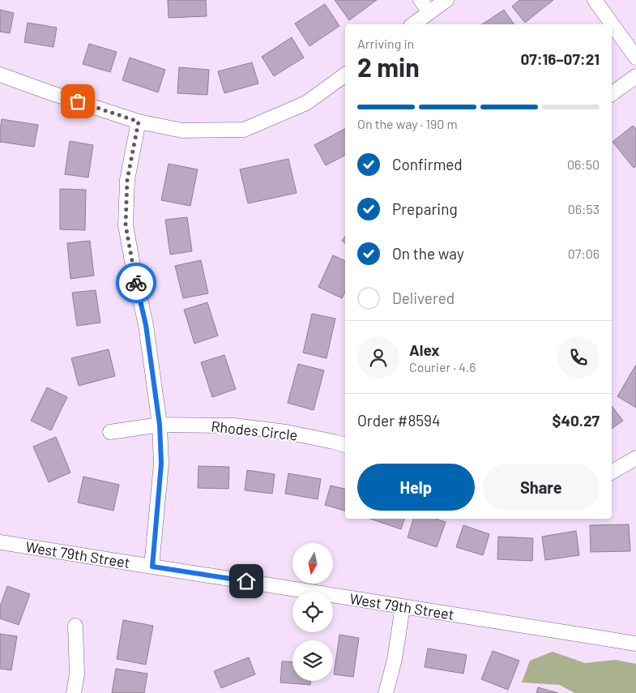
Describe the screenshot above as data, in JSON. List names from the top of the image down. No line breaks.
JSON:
{"streets":{"street":["Rhodes Circle","West 79th Street"]},"north":"bottom","page":{"heading":["2 min","Arriving in","07:16–07:21"],"panel":["Alex","Courier · 4.6","Order #8594","$40.27"],"bar":"On the way · 190 m","list":[["Confirmed","06:50"],["Preparing","06:53"],["On the way","07:06"],"Delivered"],"buttons":["Help","Share"]}}
